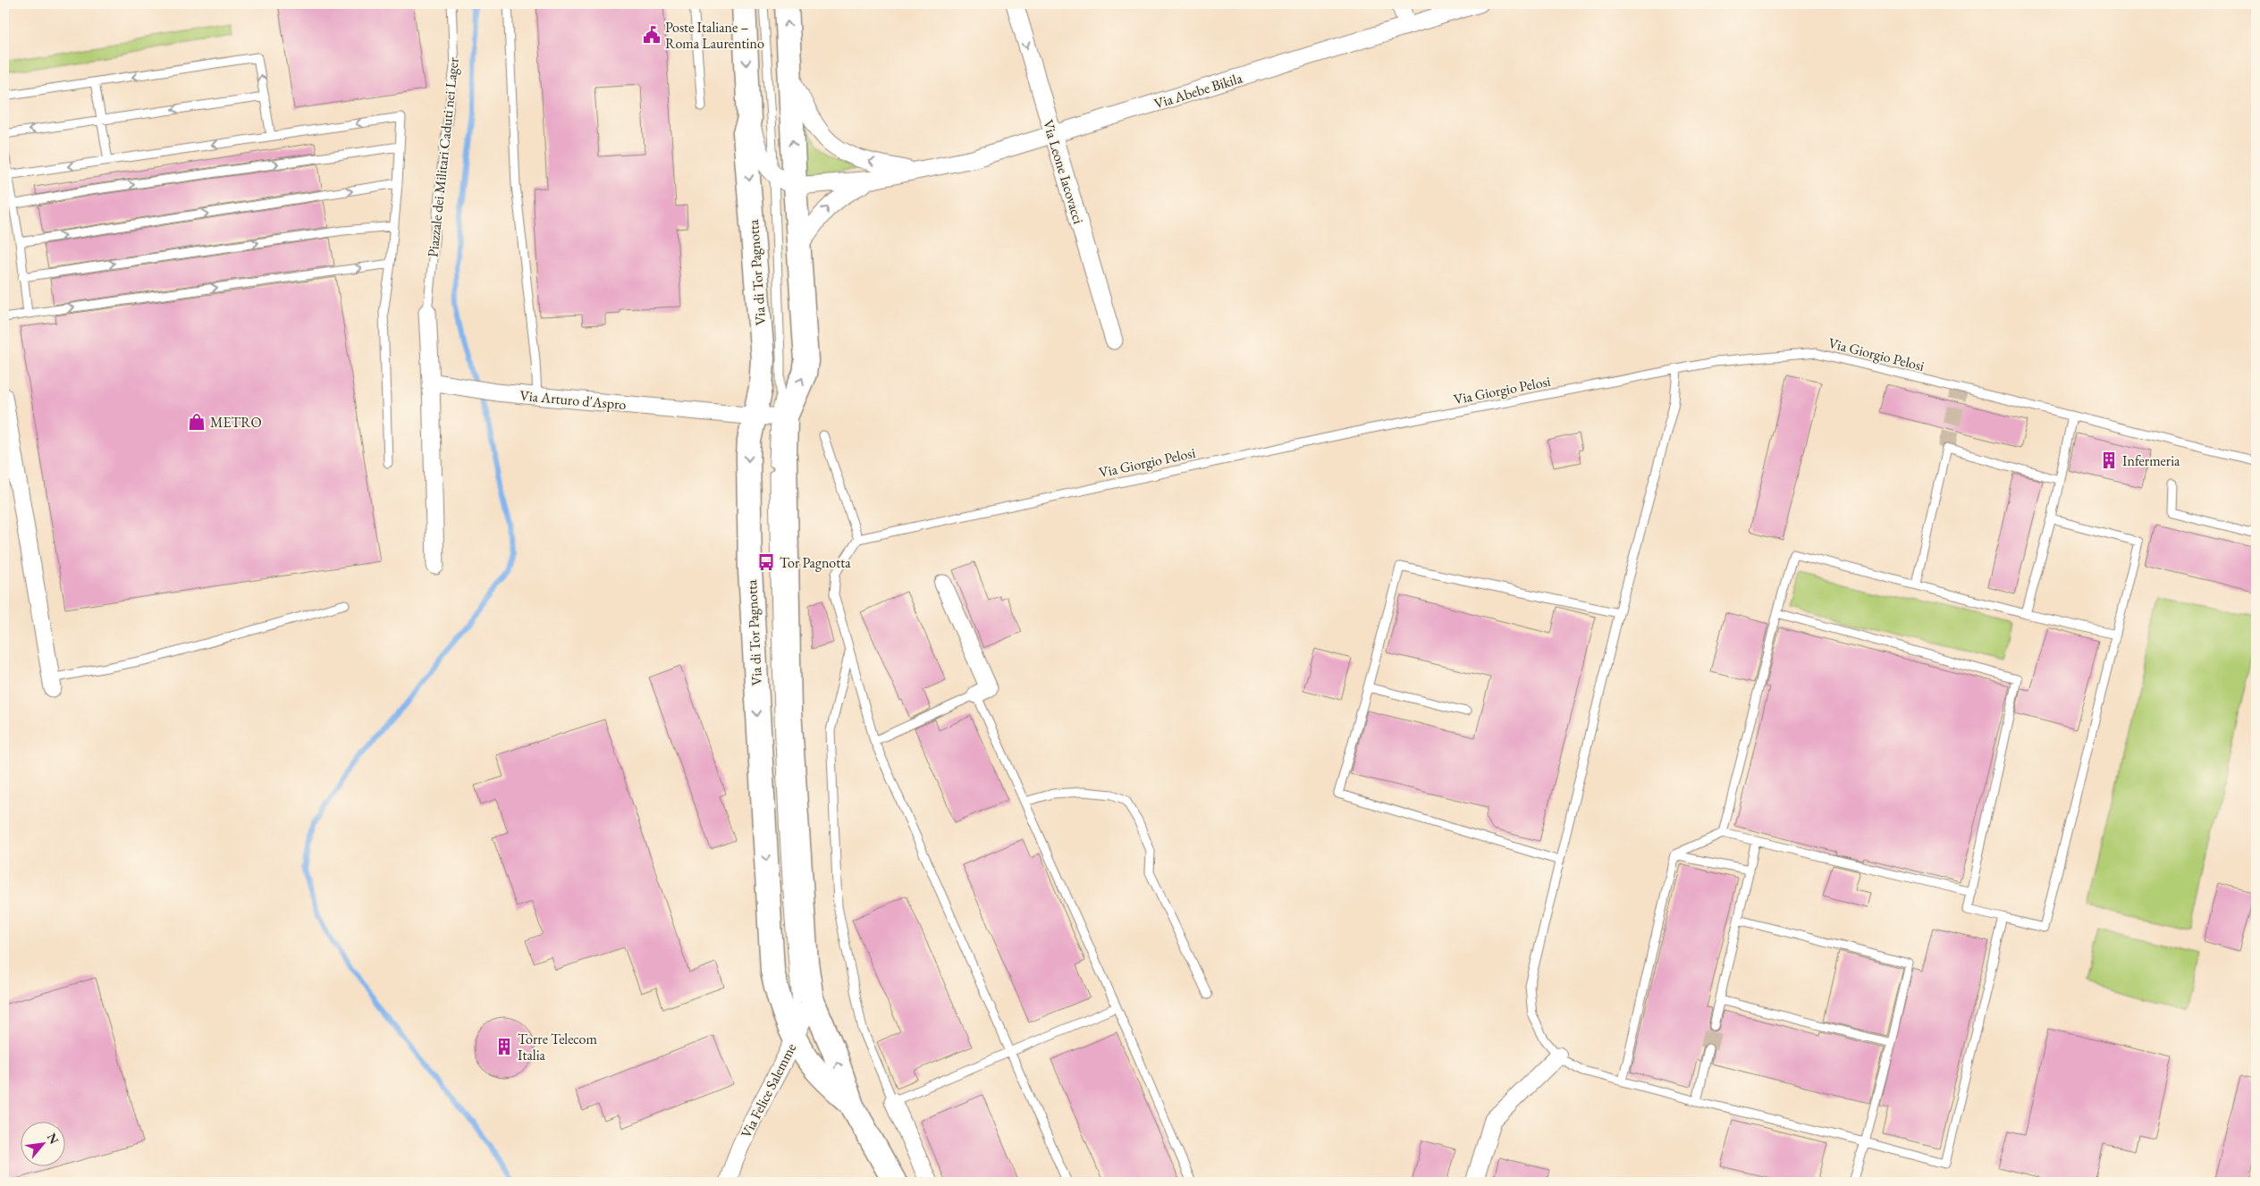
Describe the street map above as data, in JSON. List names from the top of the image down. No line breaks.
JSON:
{"streets":{"street":["Via Abebe Bikila","Via Leone Iacovacci","Via di Tor Pagnotta","Via Arturo d'Aspro","Via Felice Salemme"],"lane":["Piazzale dei Militari Caduti nei Lager","Via Giorgio Pelosi"]},"crossings":[["Via Abebe Bikila","Via Leone Iacovacci"],["Via Abebe Bikila","Via di Tor Pagnotta"],["Via di Tor Pagnotta","Via Arturo d'Aspro"],["Via di Tor Pagnotta","Via Felice Salemme"]],"one_way":["Via Leone Iacovacci"],"places":{"public building":["Poste Italiane – Roma Laurentino"],"shop":["METRO"],"building":["Infermeria","Torre Telecom Italia"],"bus stop":["Tor Pagnotta"]},"north":"top right"}
